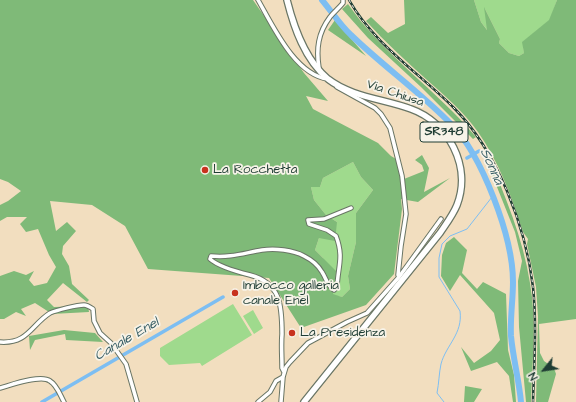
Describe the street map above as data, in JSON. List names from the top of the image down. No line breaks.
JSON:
{"streets":{"main road":["Via Chiusa","SR348"]},"water":["Sonna","Canale Enel"],"places":["La Rocchetta","Imbocco galleria canale Enel","La Presidenza"],"north":"bottom left"}
